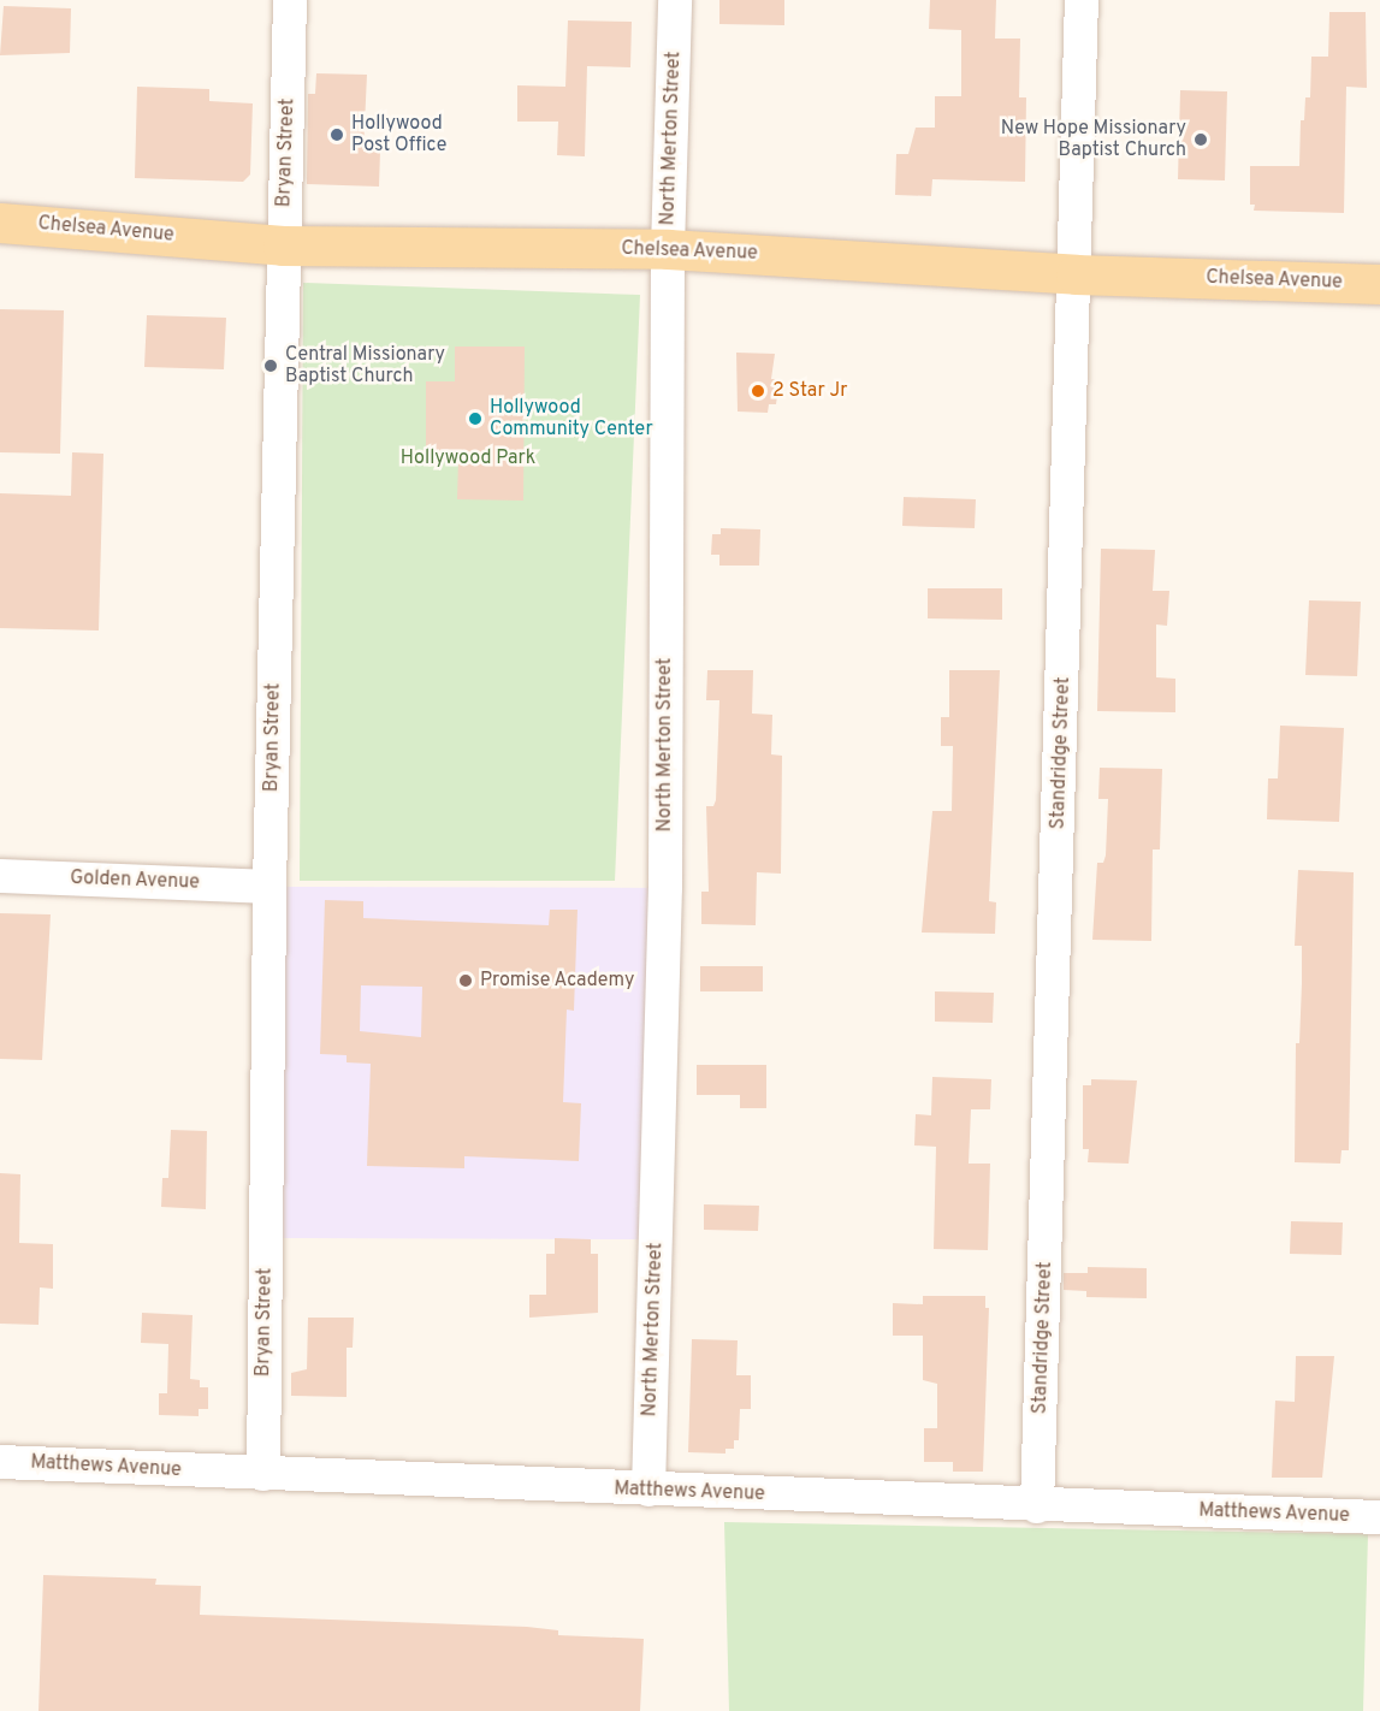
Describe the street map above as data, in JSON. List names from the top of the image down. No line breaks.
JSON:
{"streets":{"main road":["Chelsea Avenue"],"street":["North Merton Street","Bryan Street","Standridge Street","Golden Avenue","Matthews Avenue"]},"crossings":[["North Merton Street","Chelsea Avenue"],["North Merton Street","Matthews Avenue"],["Bryan Street","Chelsea Avenue"],["Bryan Street","Golden Avenue"],["Bryan Street","Matthews Avenue"],["Chelsea Avenue","Standridge Street"],["Standridge Street","Matthews Avenue"]],"parks":["Hollywood Park"],"places":["Hollywood Post Office","New Hope Missionary Baptist Church","Central Missionary Baptist Church","2 Star Jr","Hollywood Community Center","Promise Academy"]}
